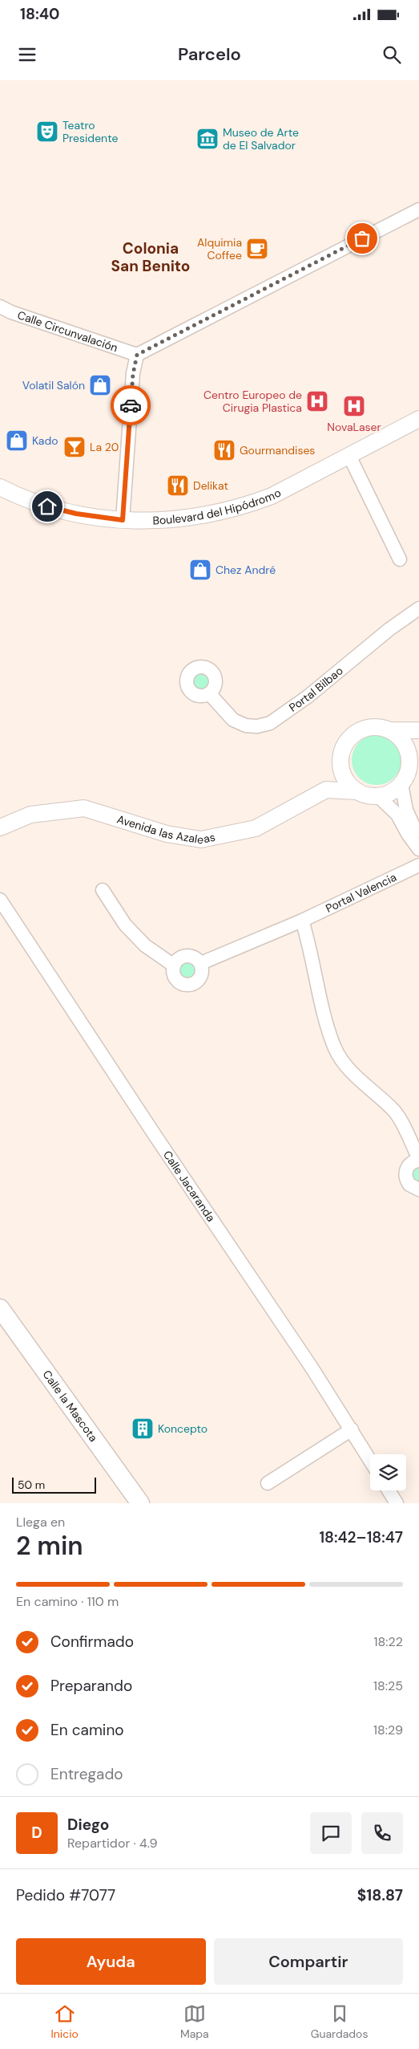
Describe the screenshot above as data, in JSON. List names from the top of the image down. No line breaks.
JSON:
{"streets":{"main road":["Calle la Mascota"],"street":["Calle Circunvalación","Boulevard del Hipódromo","Portal Bilbao","Avenida las Azaleas","Portal Valencia","Calle Jacaranda"]},"districts":["Colonia San Benito"],"places":{"theatre":["Teatro Presidente"],"museum":["Museo de Arte de El Salvador"],"cafe":["Alquimia Coffee"],"shop":["Volatil Salón","Kado","Chez André"],"hospital":["Centro Europeo de Cirugia Plastica","NovaLaser"],"bar":["La 20"],"restaurant":["Gourmandises","Delikat"],"building":["Koncepto"]},"scale_bar":"50 m","page":{"status":"18:40","header":"Parcelo","scale":"50 m","heading":["2 min","Llega en","18:42–18:47"],"panel":["Diego","Repartidor · 4.9","Pedido #7077","$18.87"],"bar":"En camino · 110 m","list":[["Confirmado","18:22"],["Preparando","18:25"],["En camino","18:29"],"Entregado"],"round":"D","buttons":["Ayuda","Compartir"],"tabs":["Inicio","Mapa","Guardados"]}}
